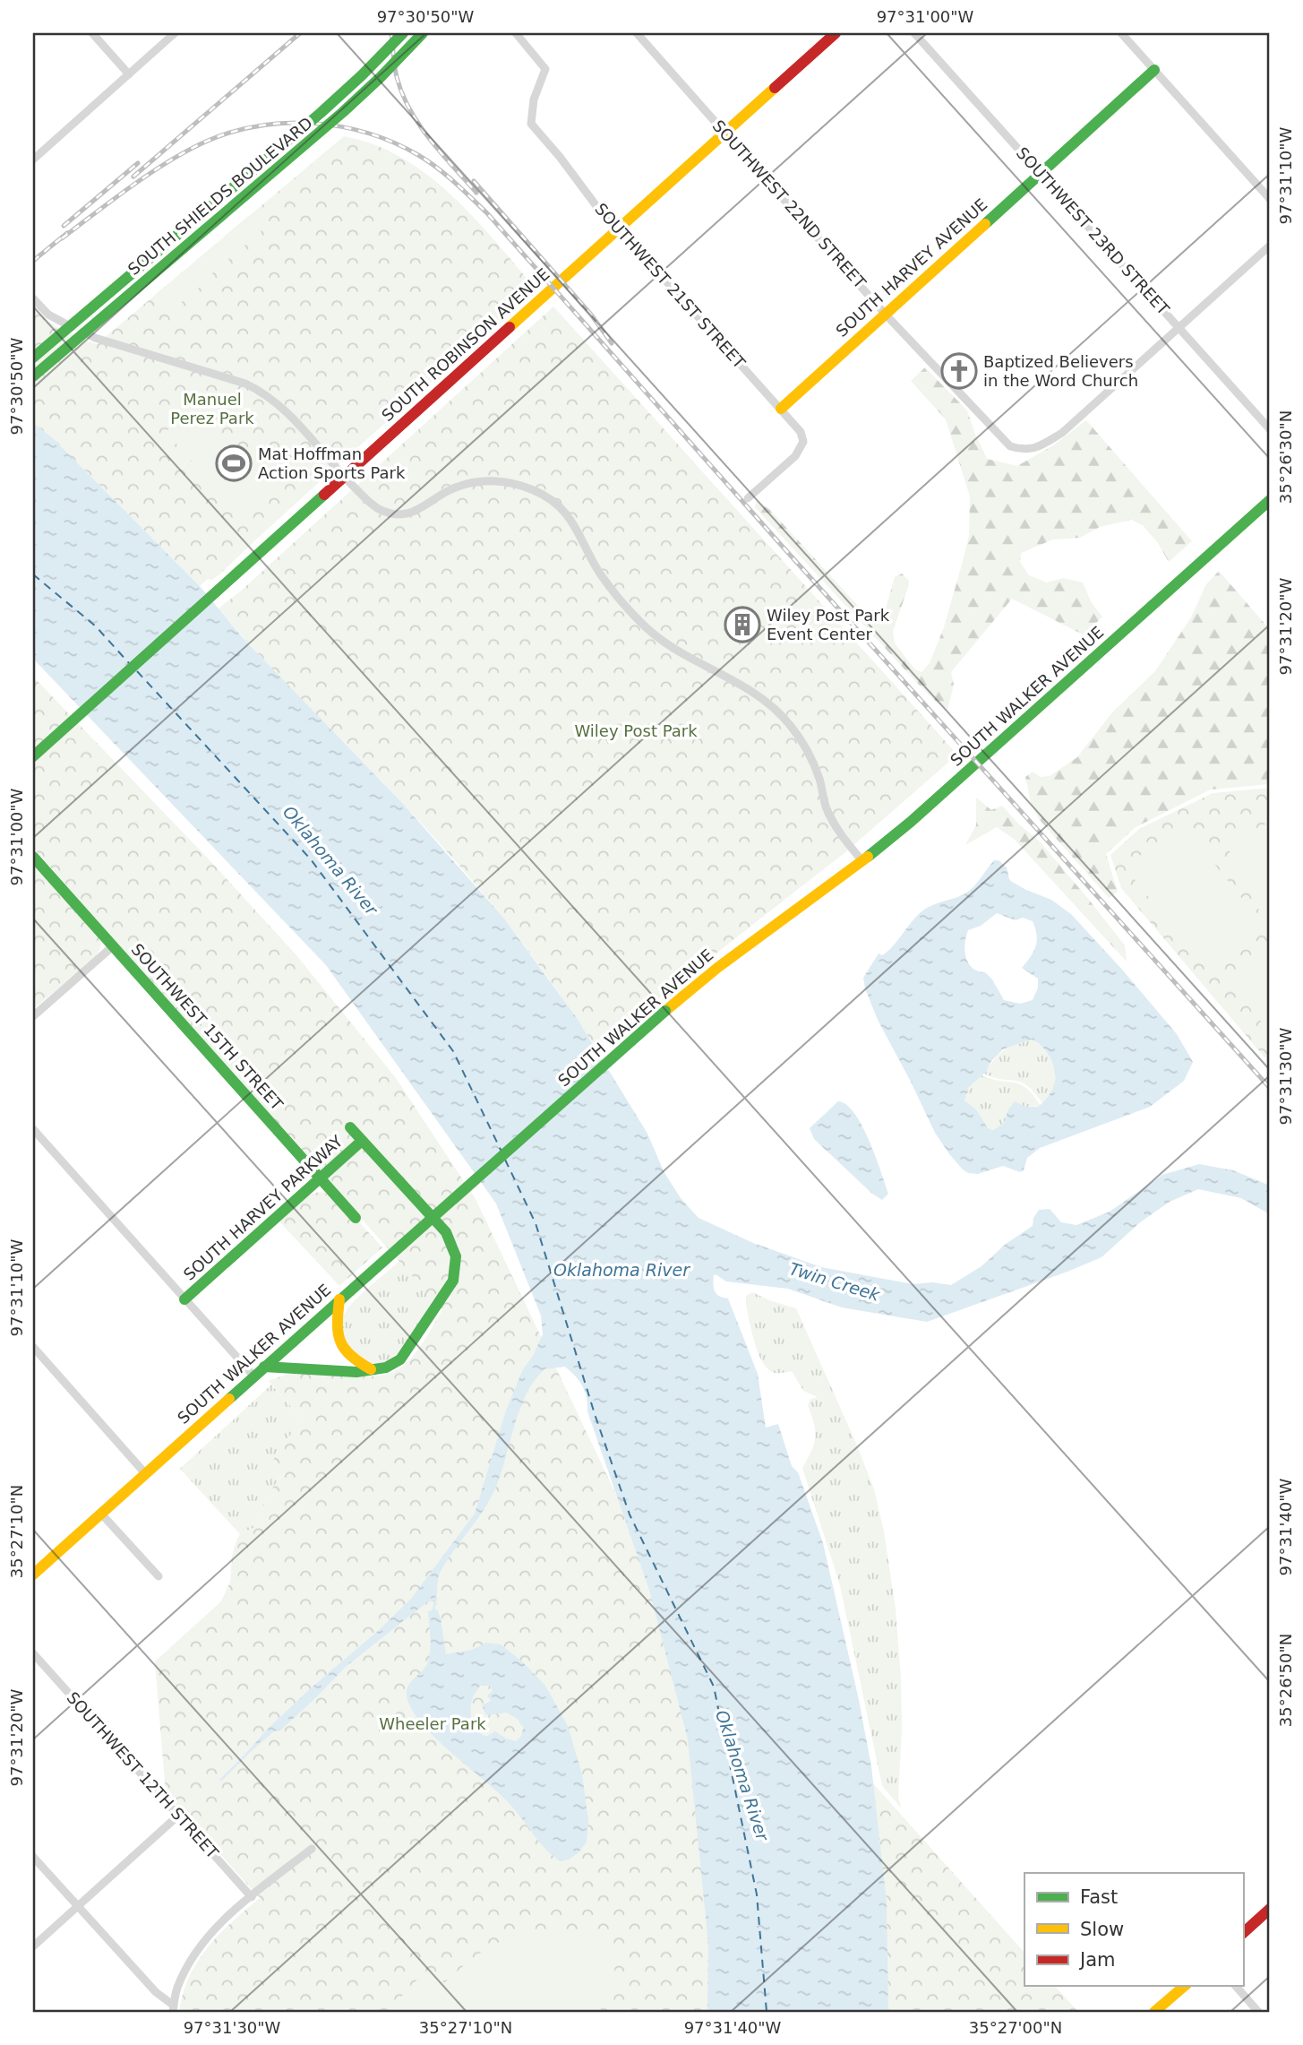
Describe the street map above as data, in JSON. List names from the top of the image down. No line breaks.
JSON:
{"streets":{"main road":["SOUTH SHIELDS BOULEVARD","SOUTH HARVEY AVENUE","SOUTH ROBINSON AVENUE","SOUTH WALKER AVENUE","SOUTHWEST 15TH STREET","SOUTH HARVEY PARKWAY"],"street":["SOUTHWEST 22ND STREET","SOUTHWEST 23RD STREET","SOUTHWEST 21ST STREET","SOUTHWEST 12TH STREET"]},"crossings":[["SOUTHWEST 22ND STREET","SOUTHWEST 23RD STREET"],["SOUTHWEST 22ND STREET","SOUTH HARVEY AVENUE"],["SOUTHWEST 22ND STREET","SOUTH ROBINSON AVENUE"],["SOUTHWEST 23RD STREET","SOUTH HARVEY AVENUE"],["SOUTH HARVEY AVENUE","SOUTHWEST 21ST STREET"],["SOUTHWEST 21ST STREET","SOUTH ROBINSON AVENUE"],["SOUTHWEST 15TH STREET","SOUTH HARVEY PARKWAY"]],"water":["Oklahoma River","Twin Creek"],"parks":["Manuel Perez Park","Wiley Post Park","Wheeler Park"],"places":{"church":["Baptized Believers in the Word Church"],"sports":["Mat Hoffman Action Sports Park"],"building":["Wiley Post Park Event Center"]},"legend":["Fast","Slow","Jam"],"coordinates":["97°30'50\"W","97°31'00\"W","97°31'10\"W","35°26'30\"N","97°31'20\"W","97°31'30\"W","97°31'40\"W","35°27'10\"N","35°26'50\"N","35°27'00\"N"]}
